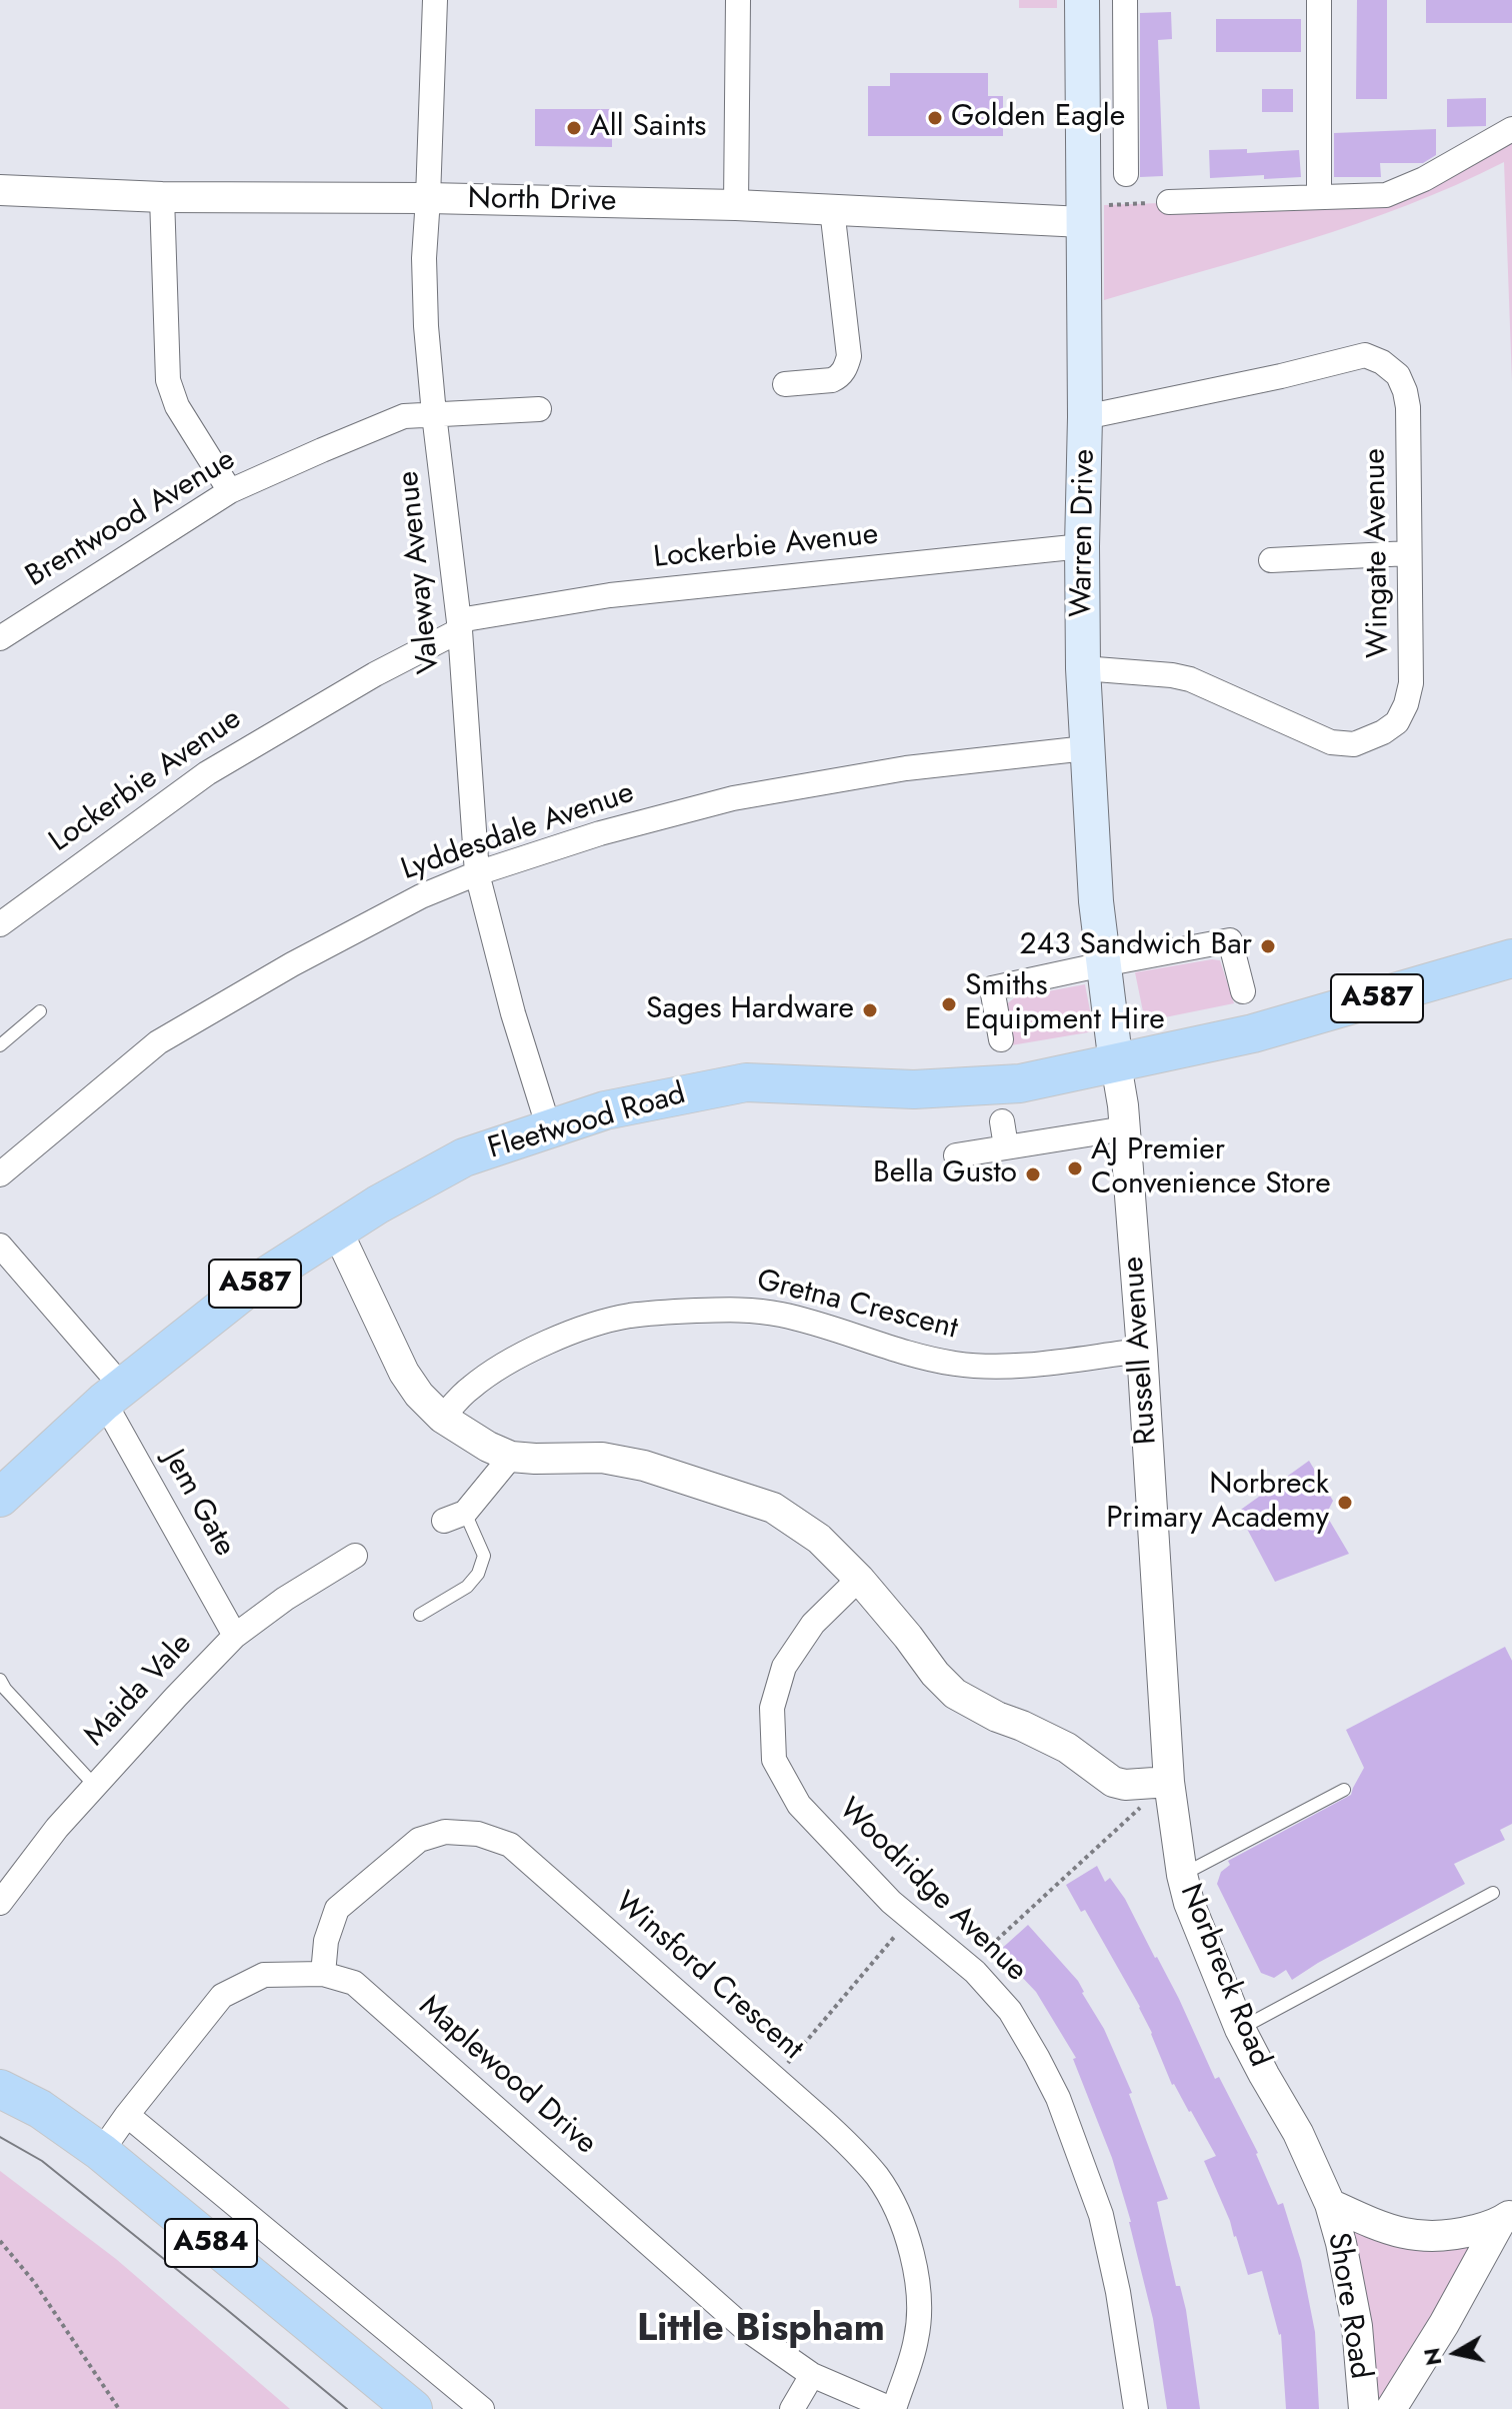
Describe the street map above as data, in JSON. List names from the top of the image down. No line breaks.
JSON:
{"streets":{"main road":["Warren Drive","A587","Fleetwood Road","A584"],"street":["North Drive","Brentwood Avenue","Lockerbie Avenue","Wingate Avenue","Valeway Avenue","Lyddesdale Avenue","Gretna Crescent","Russell Avenue","Jem Gate","Maida Vale","Woodridge Avenue","Norbreck Road","Winsford Crescent","Maplewood Drive","Shore Road"]},"crossings":[["North Drive","Warren Drive"],["North Drive","Valeway Avenue"],["Brentwood Avenue","Valeway Avenue"],["Warren Drive","Lockerbie Avenue"],["Warren Drive","Wingate Avenue"],["Warren Drive","Lyddesdale Avenue"],["Warren Drive","Fleetwood Road"],["Warren Drive","Russell Avenue"],["Lockerbie Avenue","Valeway Avenue"],["Valeway Avenue","Lyddesdale Avenue"],["Valeway Avenue","Fleetwood Road"],["Fleetwood Road","Russell Avenue"],["Fleetwood Road","Jem Gate"],["Gretna Crescent","Russell Avenue"],["Russell Avenue","Norbreck Road"],["Jem Gate","Maida Vale"],["Norbreck Road","Shore Road"],["Winsford Crescent","Maplewood Drive"],["Maplewood Drive","A584"]],"districts":["Little Bispham"],"places":["Golden Eagle","All Saints","243 Sandwich Bar","Smiths Equipment Hire","Sages Hardware","AJ Premier Convenience Store","Bella Gusto","Norbreck Primary Academy"],"north":"left"}
